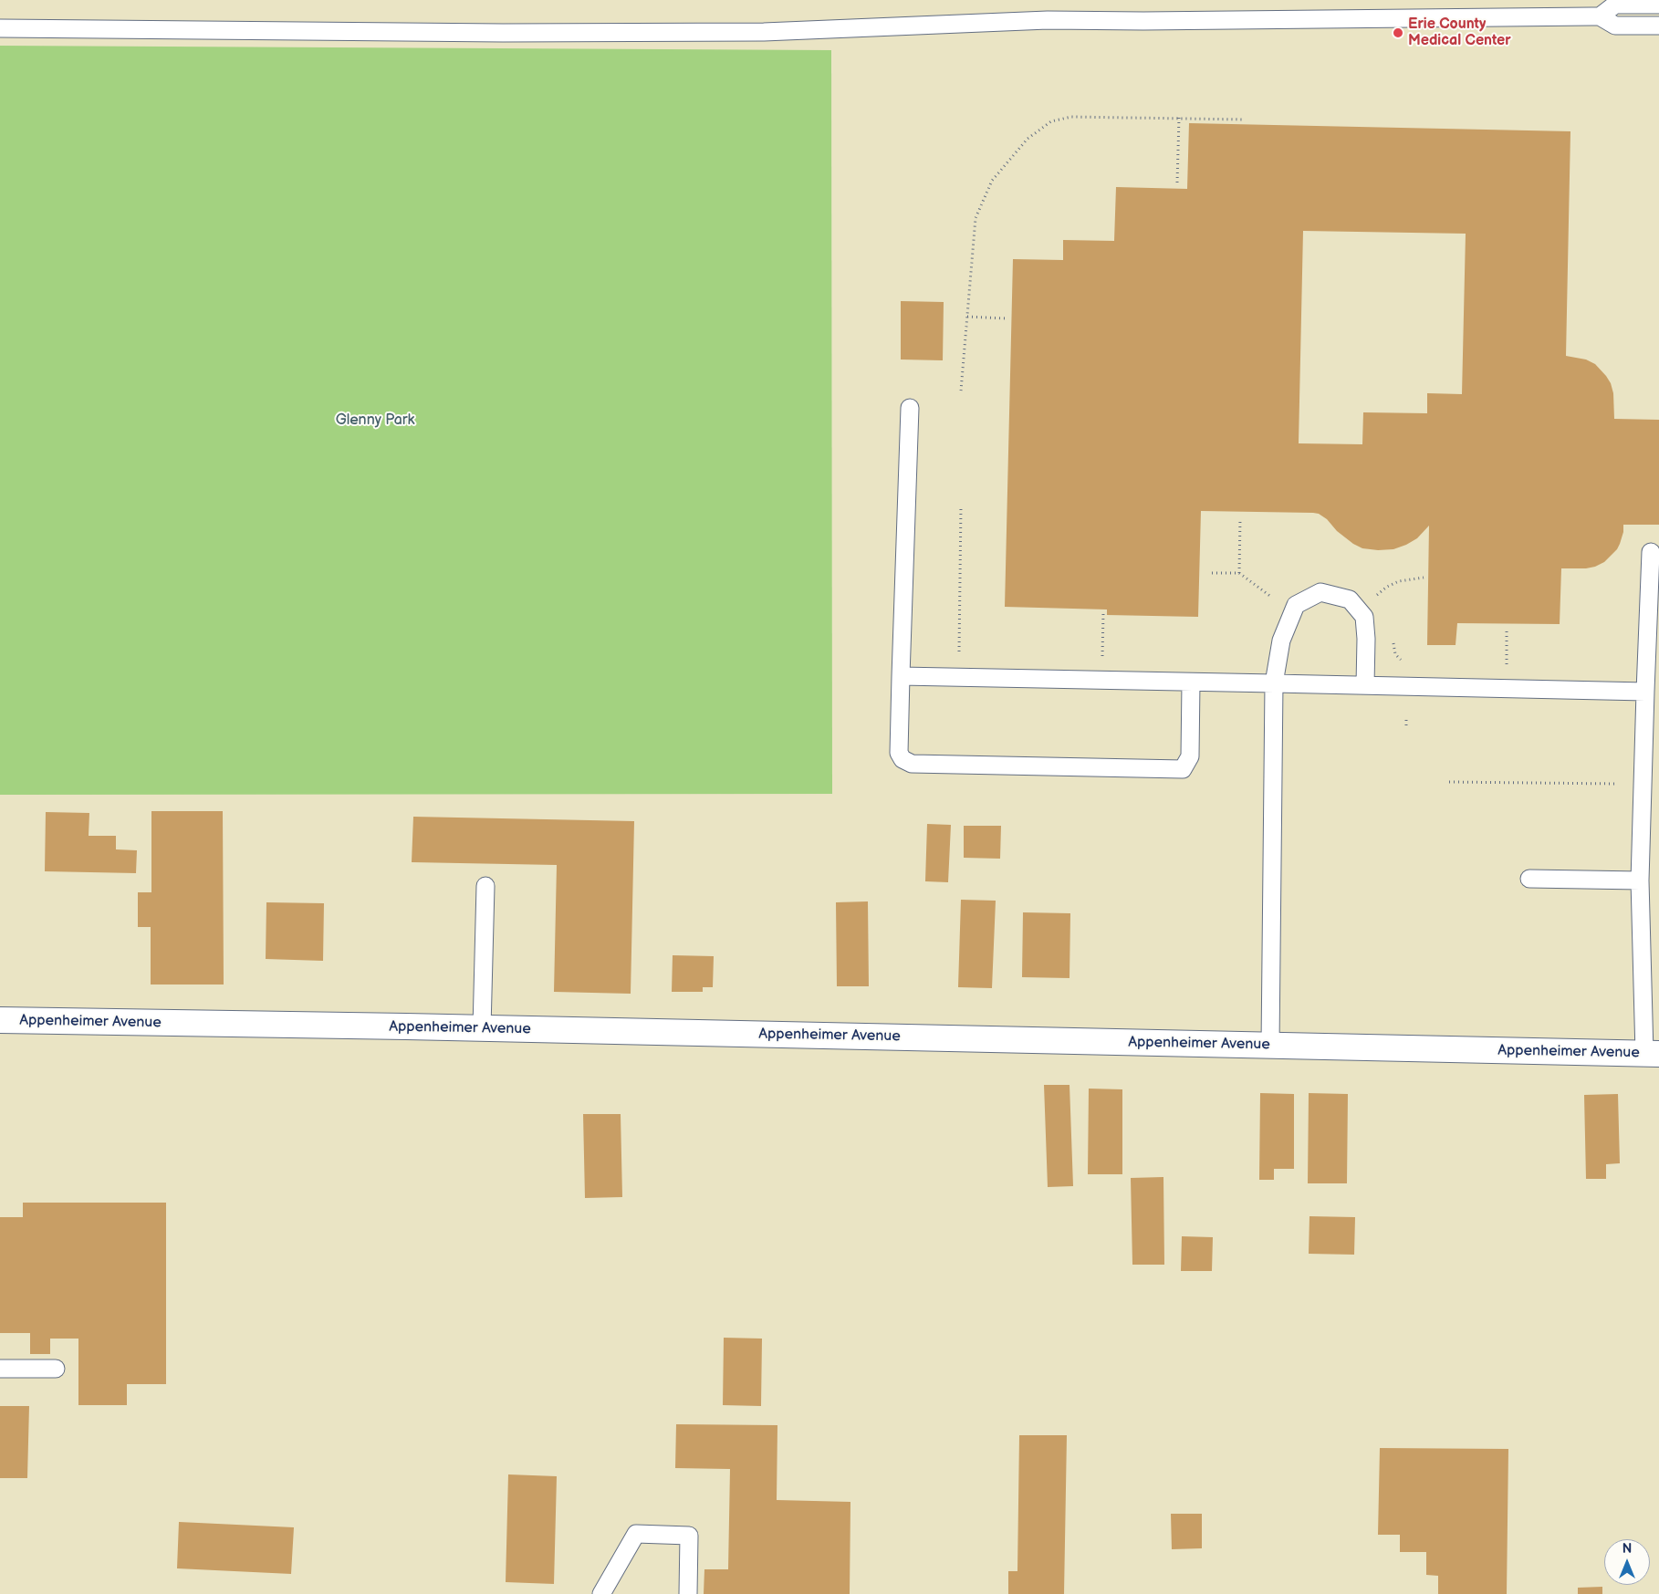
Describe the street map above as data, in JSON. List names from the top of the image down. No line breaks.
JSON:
{"streets":{"street":["Appenheimer Avenue"]},"parks":["Glenny Park"],"places":["Erie County Medical Center"],"north":"top"}
